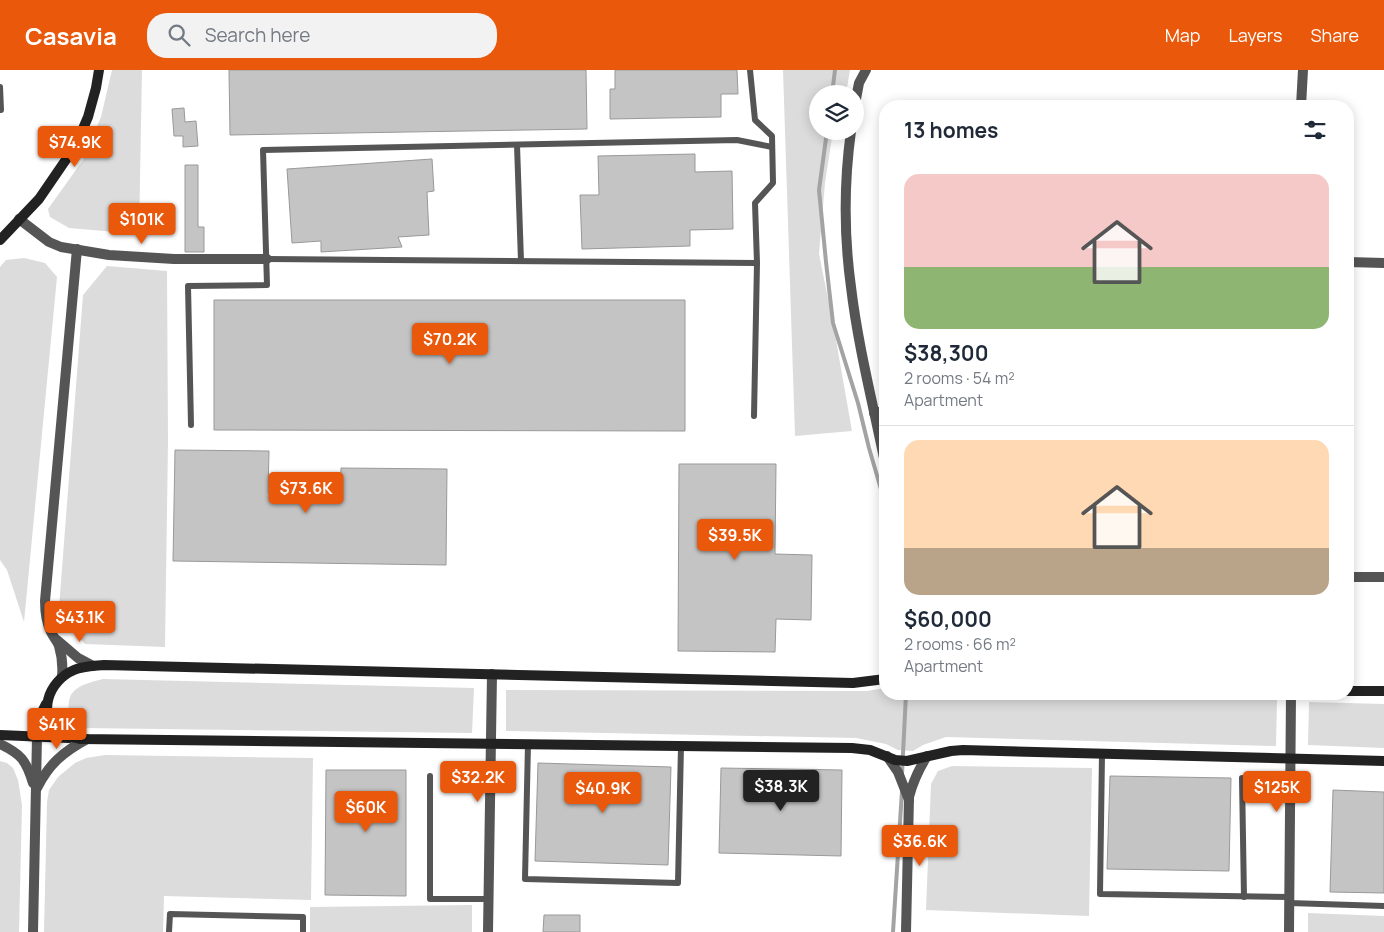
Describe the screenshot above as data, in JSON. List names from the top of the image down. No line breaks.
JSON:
{"page":{"header":"Casavia","search":"Search here","nav":["Map","Layers","Share"],"heading":"13 homes","price":["$74.9K","$101K","$70.2K","$73.6K","$39.5K","$43.1K","$41K","$32.2K","$38.3K","$125K","$40.9K","$60K","$36.6K"],"list":[{"name":"$38,300","note":"2 rooms · 54 m² · Apartment"},{"name":"$60,000","note":"2 rooms · 66 m² · Apartment"}]}}
